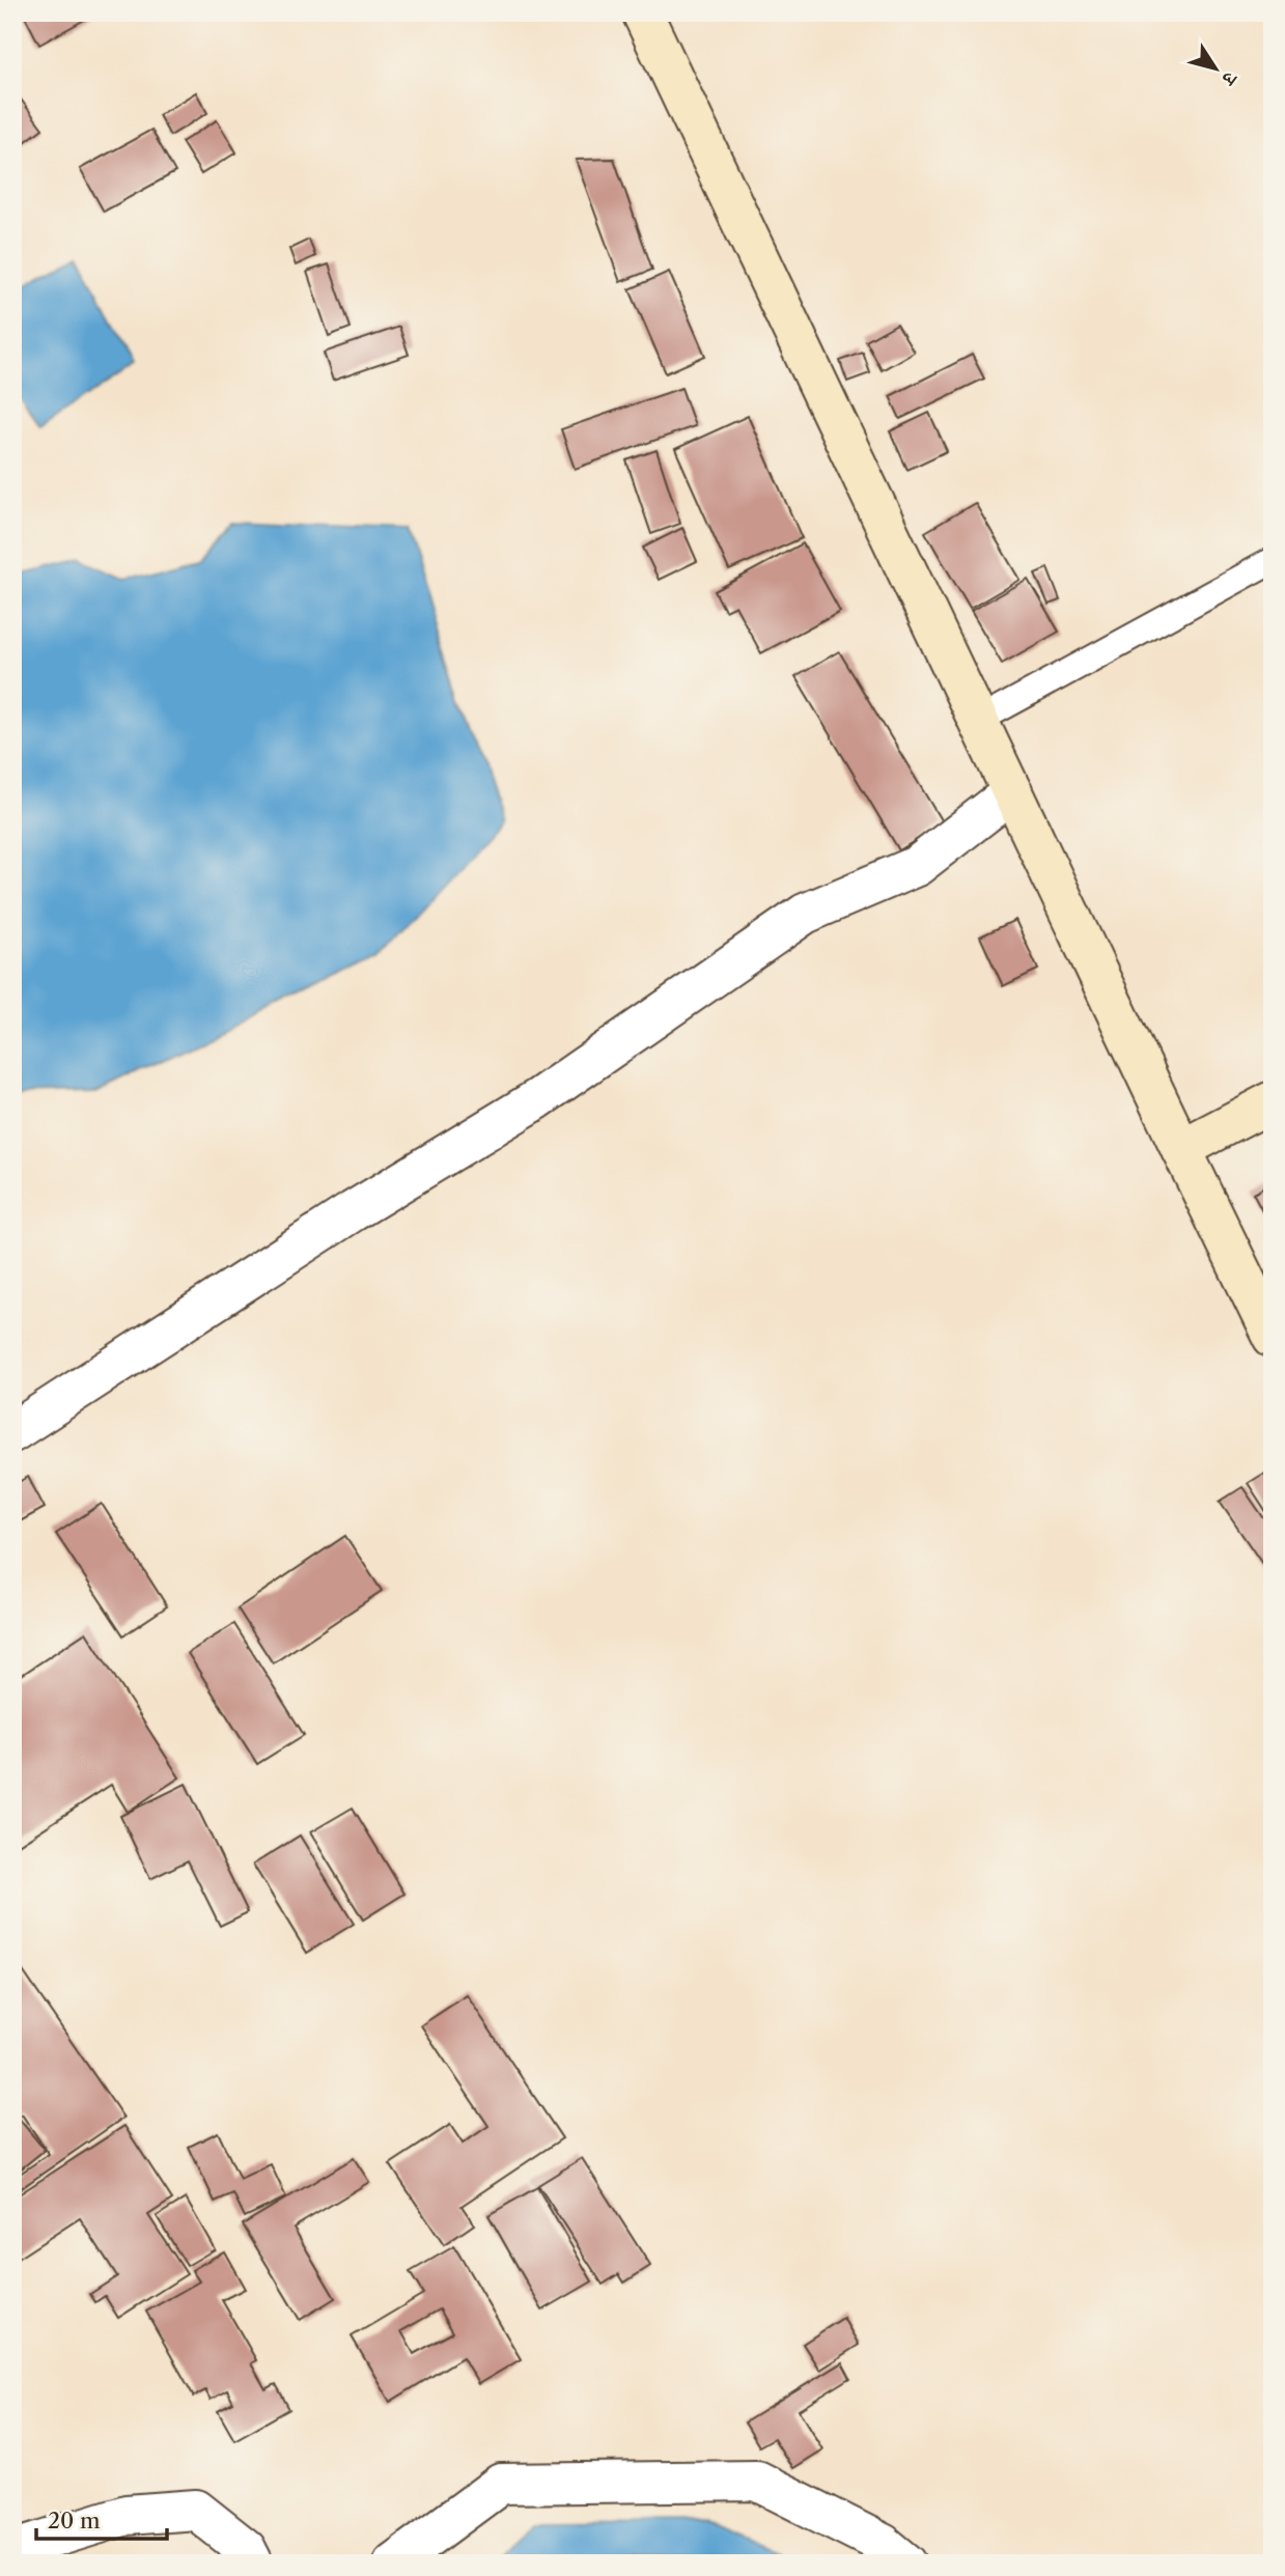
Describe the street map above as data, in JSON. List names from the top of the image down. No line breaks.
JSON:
{"scale_bar":"20 m","north":"bottom right"}
